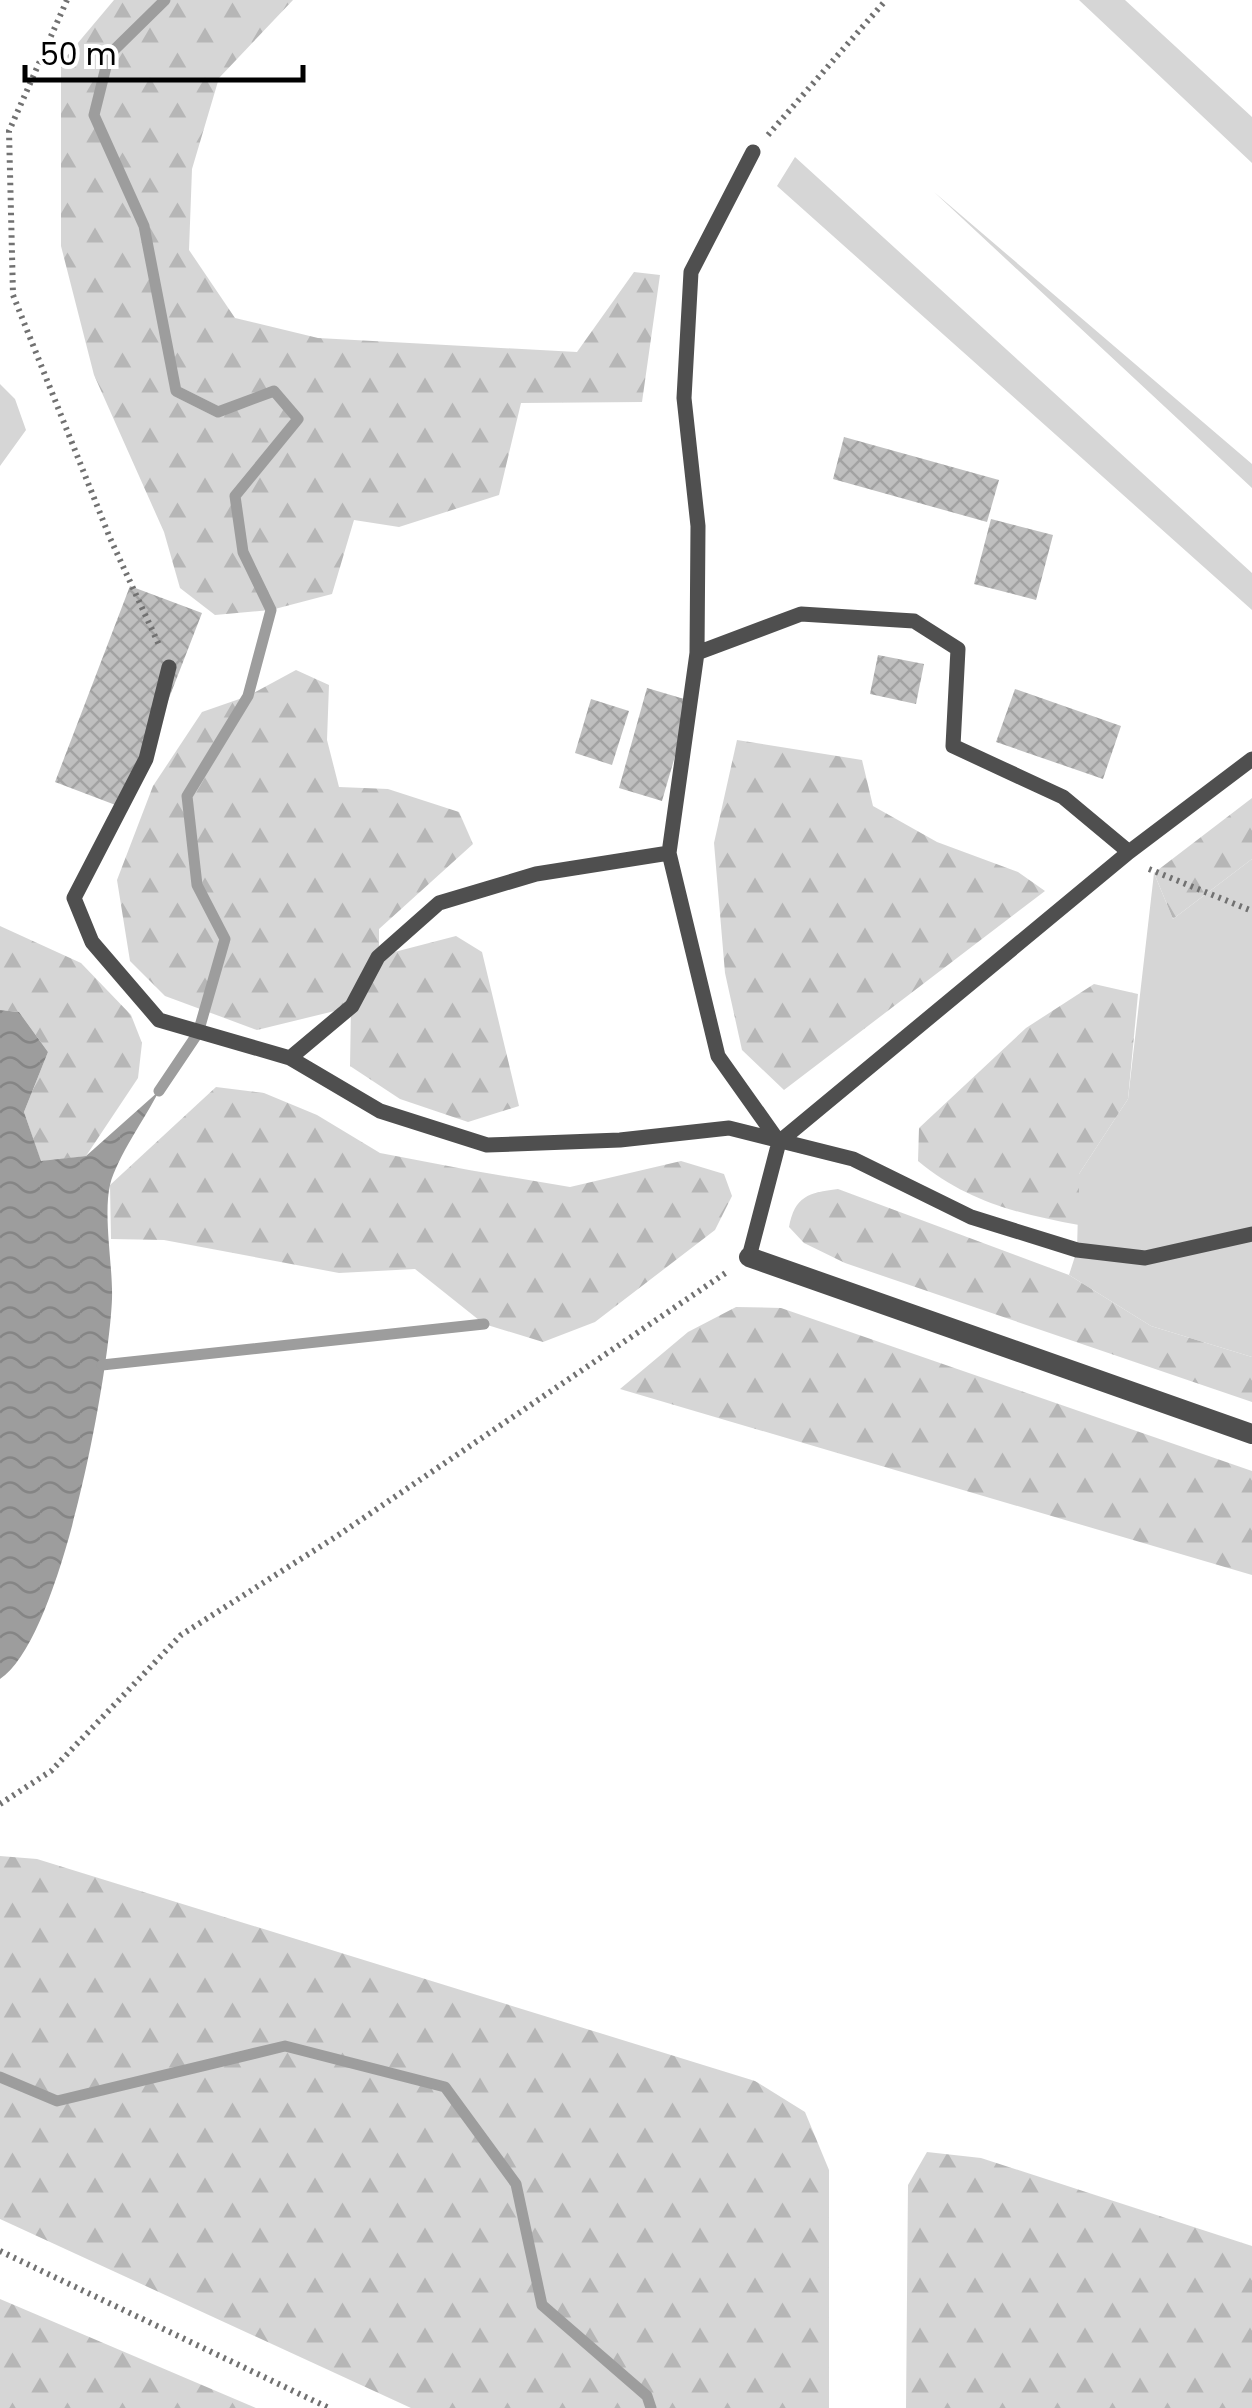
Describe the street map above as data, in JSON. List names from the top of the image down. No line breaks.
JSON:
{"scale_bar":"50 m"}
